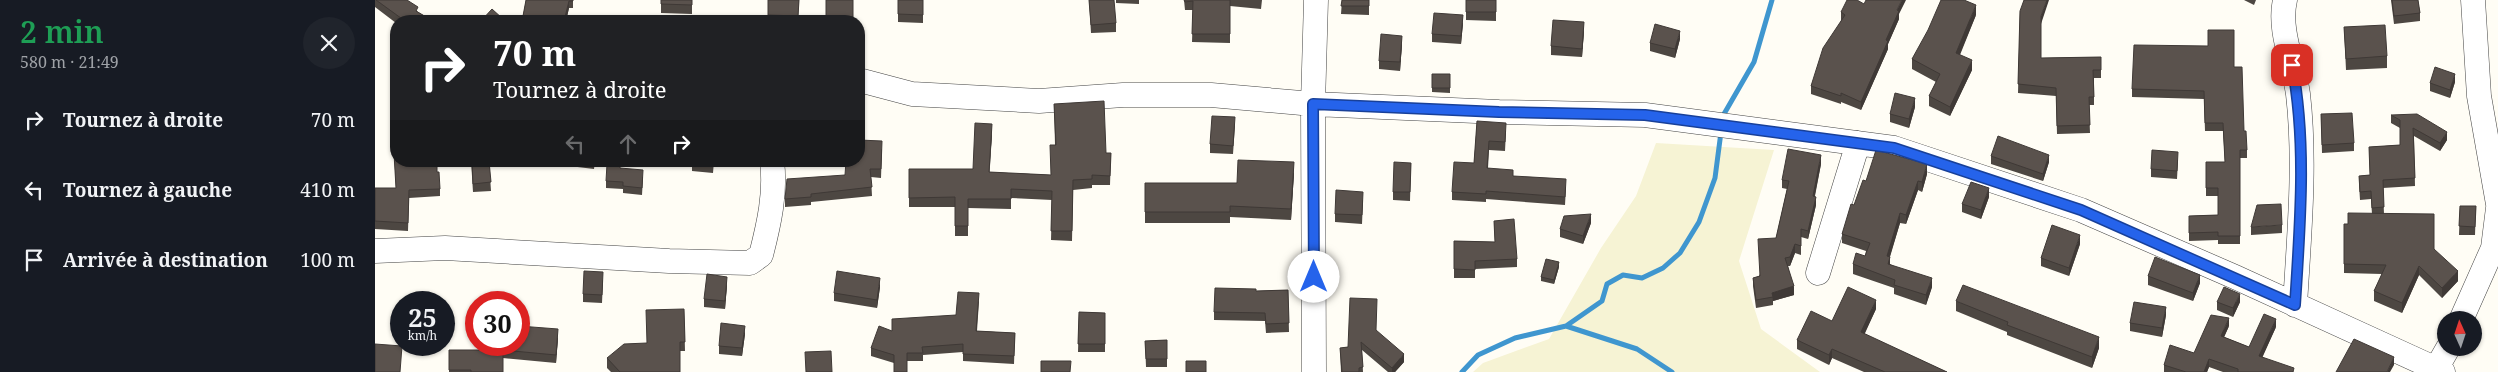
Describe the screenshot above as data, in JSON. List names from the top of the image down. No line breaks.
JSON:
{"north":"top","page":{"heading":["2 min","580 m · 21:49"],"turn":["70 m","Tournez à droite"],"list":[{"name":"Tournez à droite","value":"70 m"},{"name":"Tournez à gauche","value":"410 m"},{"name":"Arrivée à destination","value":"100 m"}],"speed":"25 km/h","limit":"30"}}
